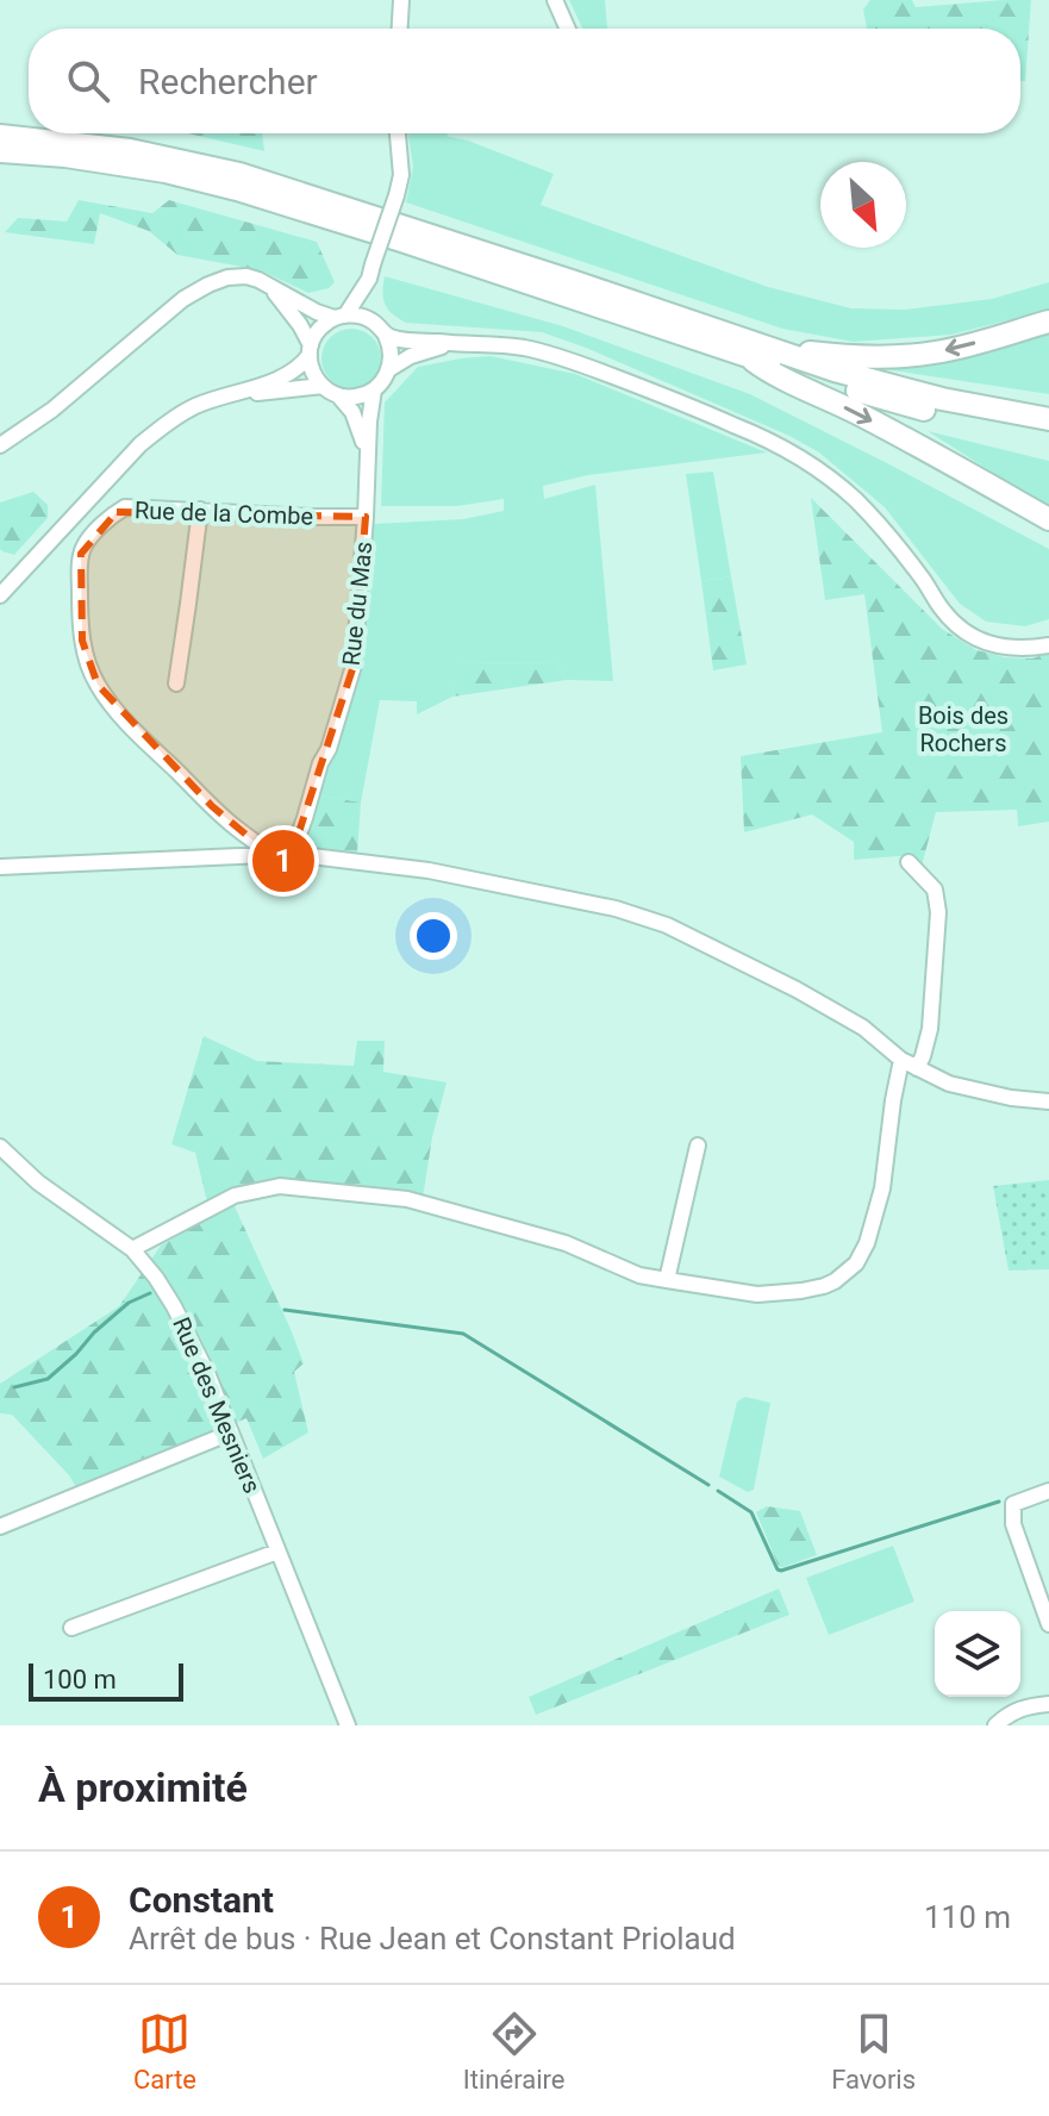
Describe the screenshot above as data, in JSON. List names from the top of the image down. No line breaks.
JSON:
{"streets":{"street":["Rue de la Combe","Rue du Mas","Rue des Mesniers"]},"crossings":[["Rue de la Combe","Rue du Mas"]],"parks":["Bois des Rochers"],"scale_bar":"100 m","north":"bottom right","page":{"search":"Rechercher","pins":"1","scale":"100 m","heading":"À proximité","list":[{"mark":"1","name":"Constant","note":"Arrêt de bus · Rue Jean et Constant Priolaud","value":"110 m"}],"nav":["Carte","Itinéraire","Favoris"]}}
